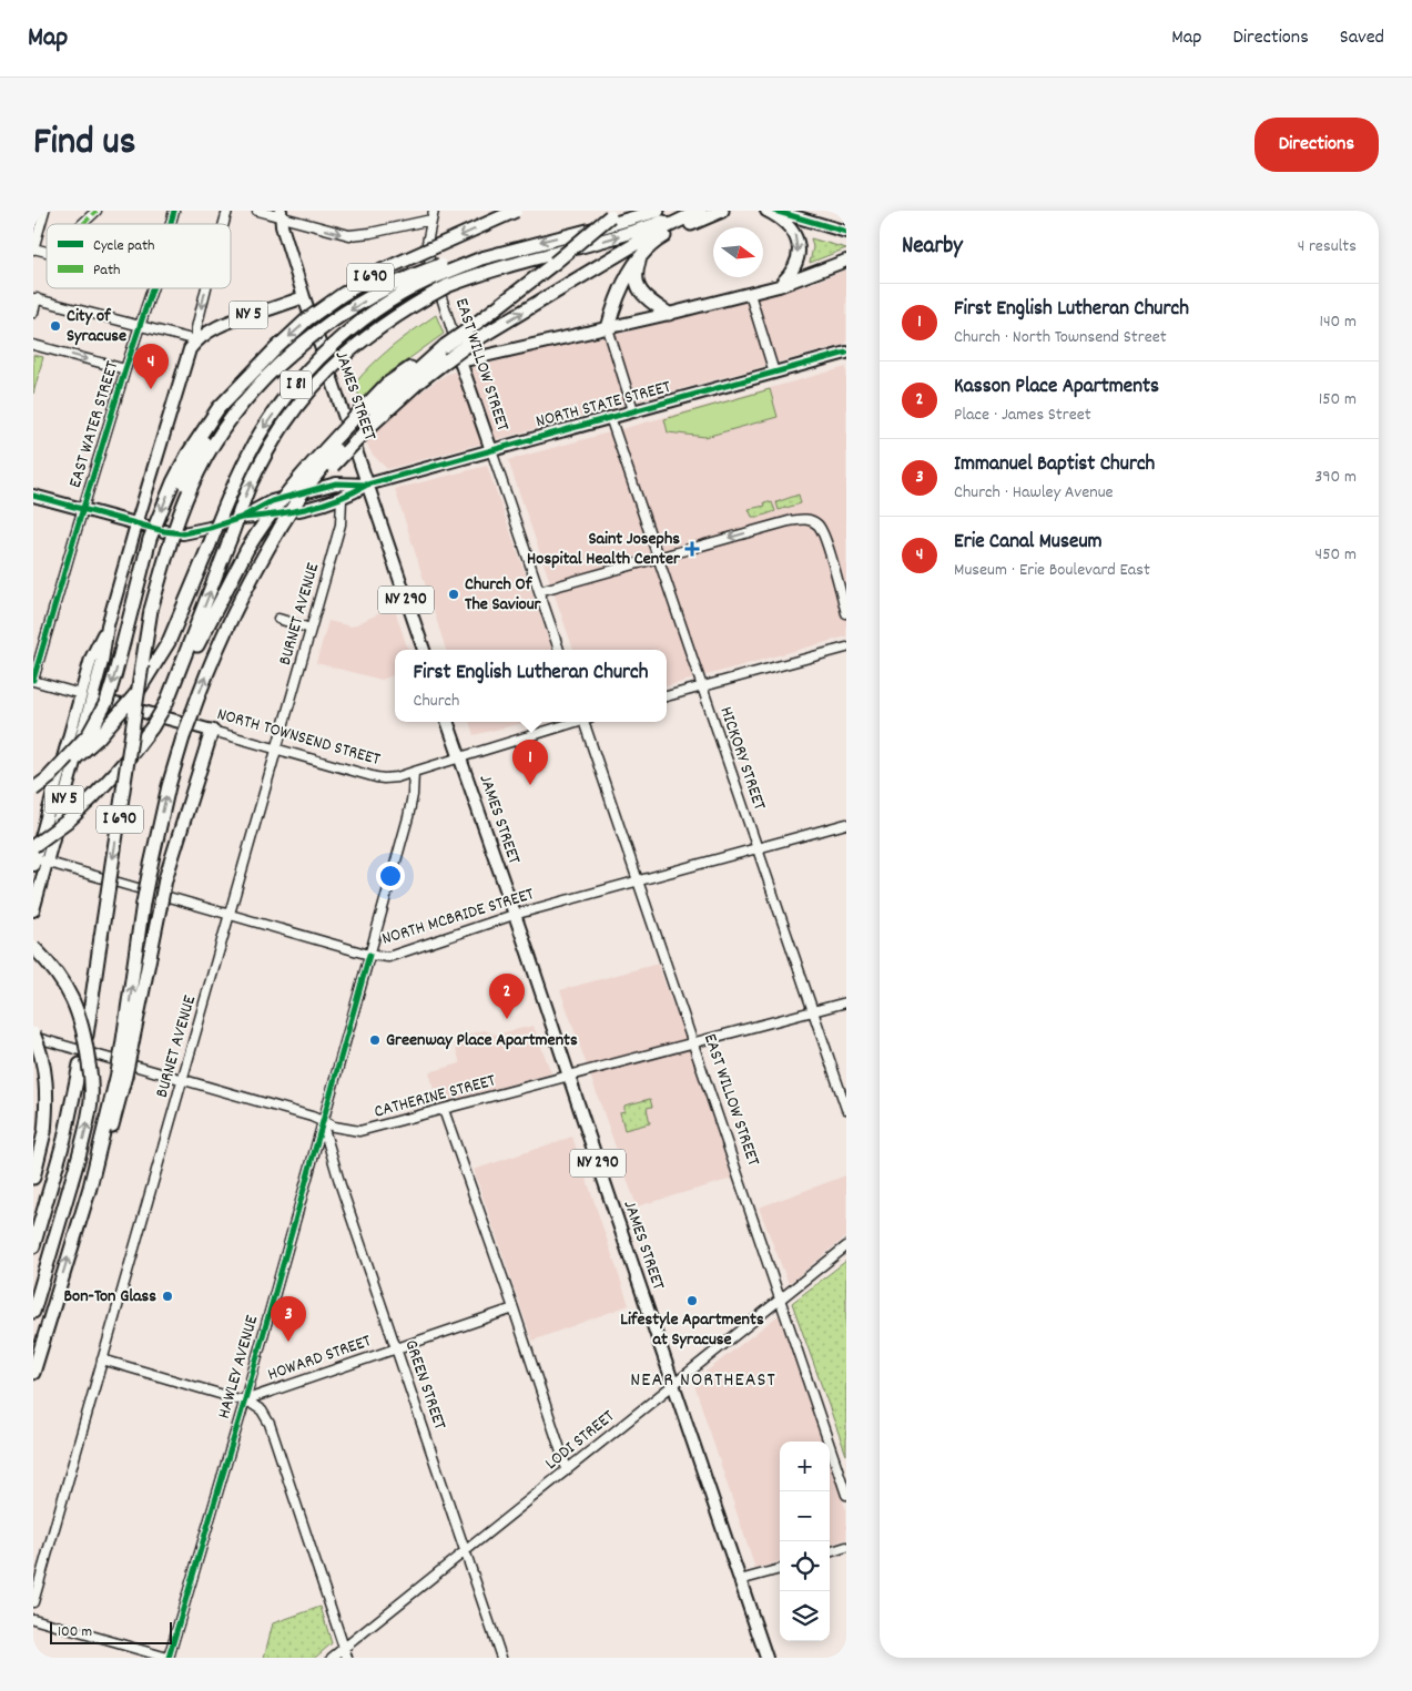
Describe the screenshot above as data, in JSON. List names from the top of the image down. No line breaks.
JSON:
{"streets":{"highway":["I 690","I 81"],"main road":["NY 5","EAST WILLOW STREET","JAMES STREET","NORTH STATE STREET","NY 290","NORTH TOWNSEND STREET"],"street":["EAST WATER STREET","BURNET AVENUE","HICKORY STREET","NORTH MCBRIDE STREET","CATHERINE STREET","HOWARD STREET","HAWLEY AVENUE","GREEN STREET","LODI STREET"]},"crossings":[["NY 5","I 81"],["NY 5","JAMES STREET"],["NY 5","NORTH STATE STREET"],["NY 5","NORTH TOWNSEND STREET"],["NY 5","NORTH MCBRIDE STREET"],["EAST WILLOW STREET","NORTH STATE STREET"],["EAST WILLOW STREET","NORTH MCBRIDE STREET"],["EAST WILLOW STREET","CATHERINE STREET"],["EAST WILLOW STREET","LODI STREET"],["I 81","NORTH MCBRIDE STREET"],["JAMES STREET","NORTH STATE STREET"],["JAMES STREET","NORTH TOWNSEND STREET"],["JAMES STREET","NORTH MCBRIDE STREET"],["JAMES STREET","CATHERINE STREET"],["JAMES STREET","LODI STREET"],["NORTH STATE STREET","EAST WATER STREET"],["NORTH STATE STREET","BURNET AVENUE"],["NORTH STATE STREET","HICKORY STREET"],["BURNET AVENUE","NORTH TOWNSEND STREET"],["BURNET AVENUE","NORTH MCBRIDE STREET"],["BURNET AVENUE","CATHERINE STREET"],["NORTH TOWNSEND STREET","HAWLEY AVENUE"],["HICKORY STREET","NORTH MCBRIDE STREET"],["HICKORY STREET","CATHERINE STREET"],["NORTH MCBRIDE STREET","HAWLEY AVENUE"],["CATHERINE STREET","HAWLEY AVENUE"],["CATHERINE STREET","GREEN STREET"],["HOWARD STREET","HAWLEY AVENUE"],["HOWARD STREET","GREEN STREET"],["HAWLEY AVENUE","GREEN STREET"],["GREEN STREET","LODI STREET"]],"districts":["NEAR NORTHEAST"],"places":{"other":["City of Syracuse","Church Of The Saviour","Greenway Place Apartments","Bon-Ton Glass","Lifestyle Apartments at Syracuse"],"health":["Saint Josephs Hospital Health Center"]},"legend":["Cycle path","Path"],"scale_bar":"100 m","north":"right","page":{"header":"Map","nav":["Map","Directions","Saved"],"title":"Find us","buttons":"Directions","heading":["Nearby","4 results"],"list":[{"mark":"1","name":"First English Lutheran Church","note":"Church · North Townsend Street","value":"140 m"},{"mark":"2","name":"Kasson Place Apartments","note":"Place · James Street","value":"150 m"},{"mark":"3","name":"Immanuel Baptist Church","note":"Church · Hawley Avenue","value":"390 m"},{"mark":"4","name":"Erie Canal Museum","note":"Museum · Erie Boulevard East","value":"450 m"}],"pins":["4","1","2","3"],"popup":["First English Lutheran Church","Church"],"map_buttons":["+","−"],"scale":"100 m"}}
